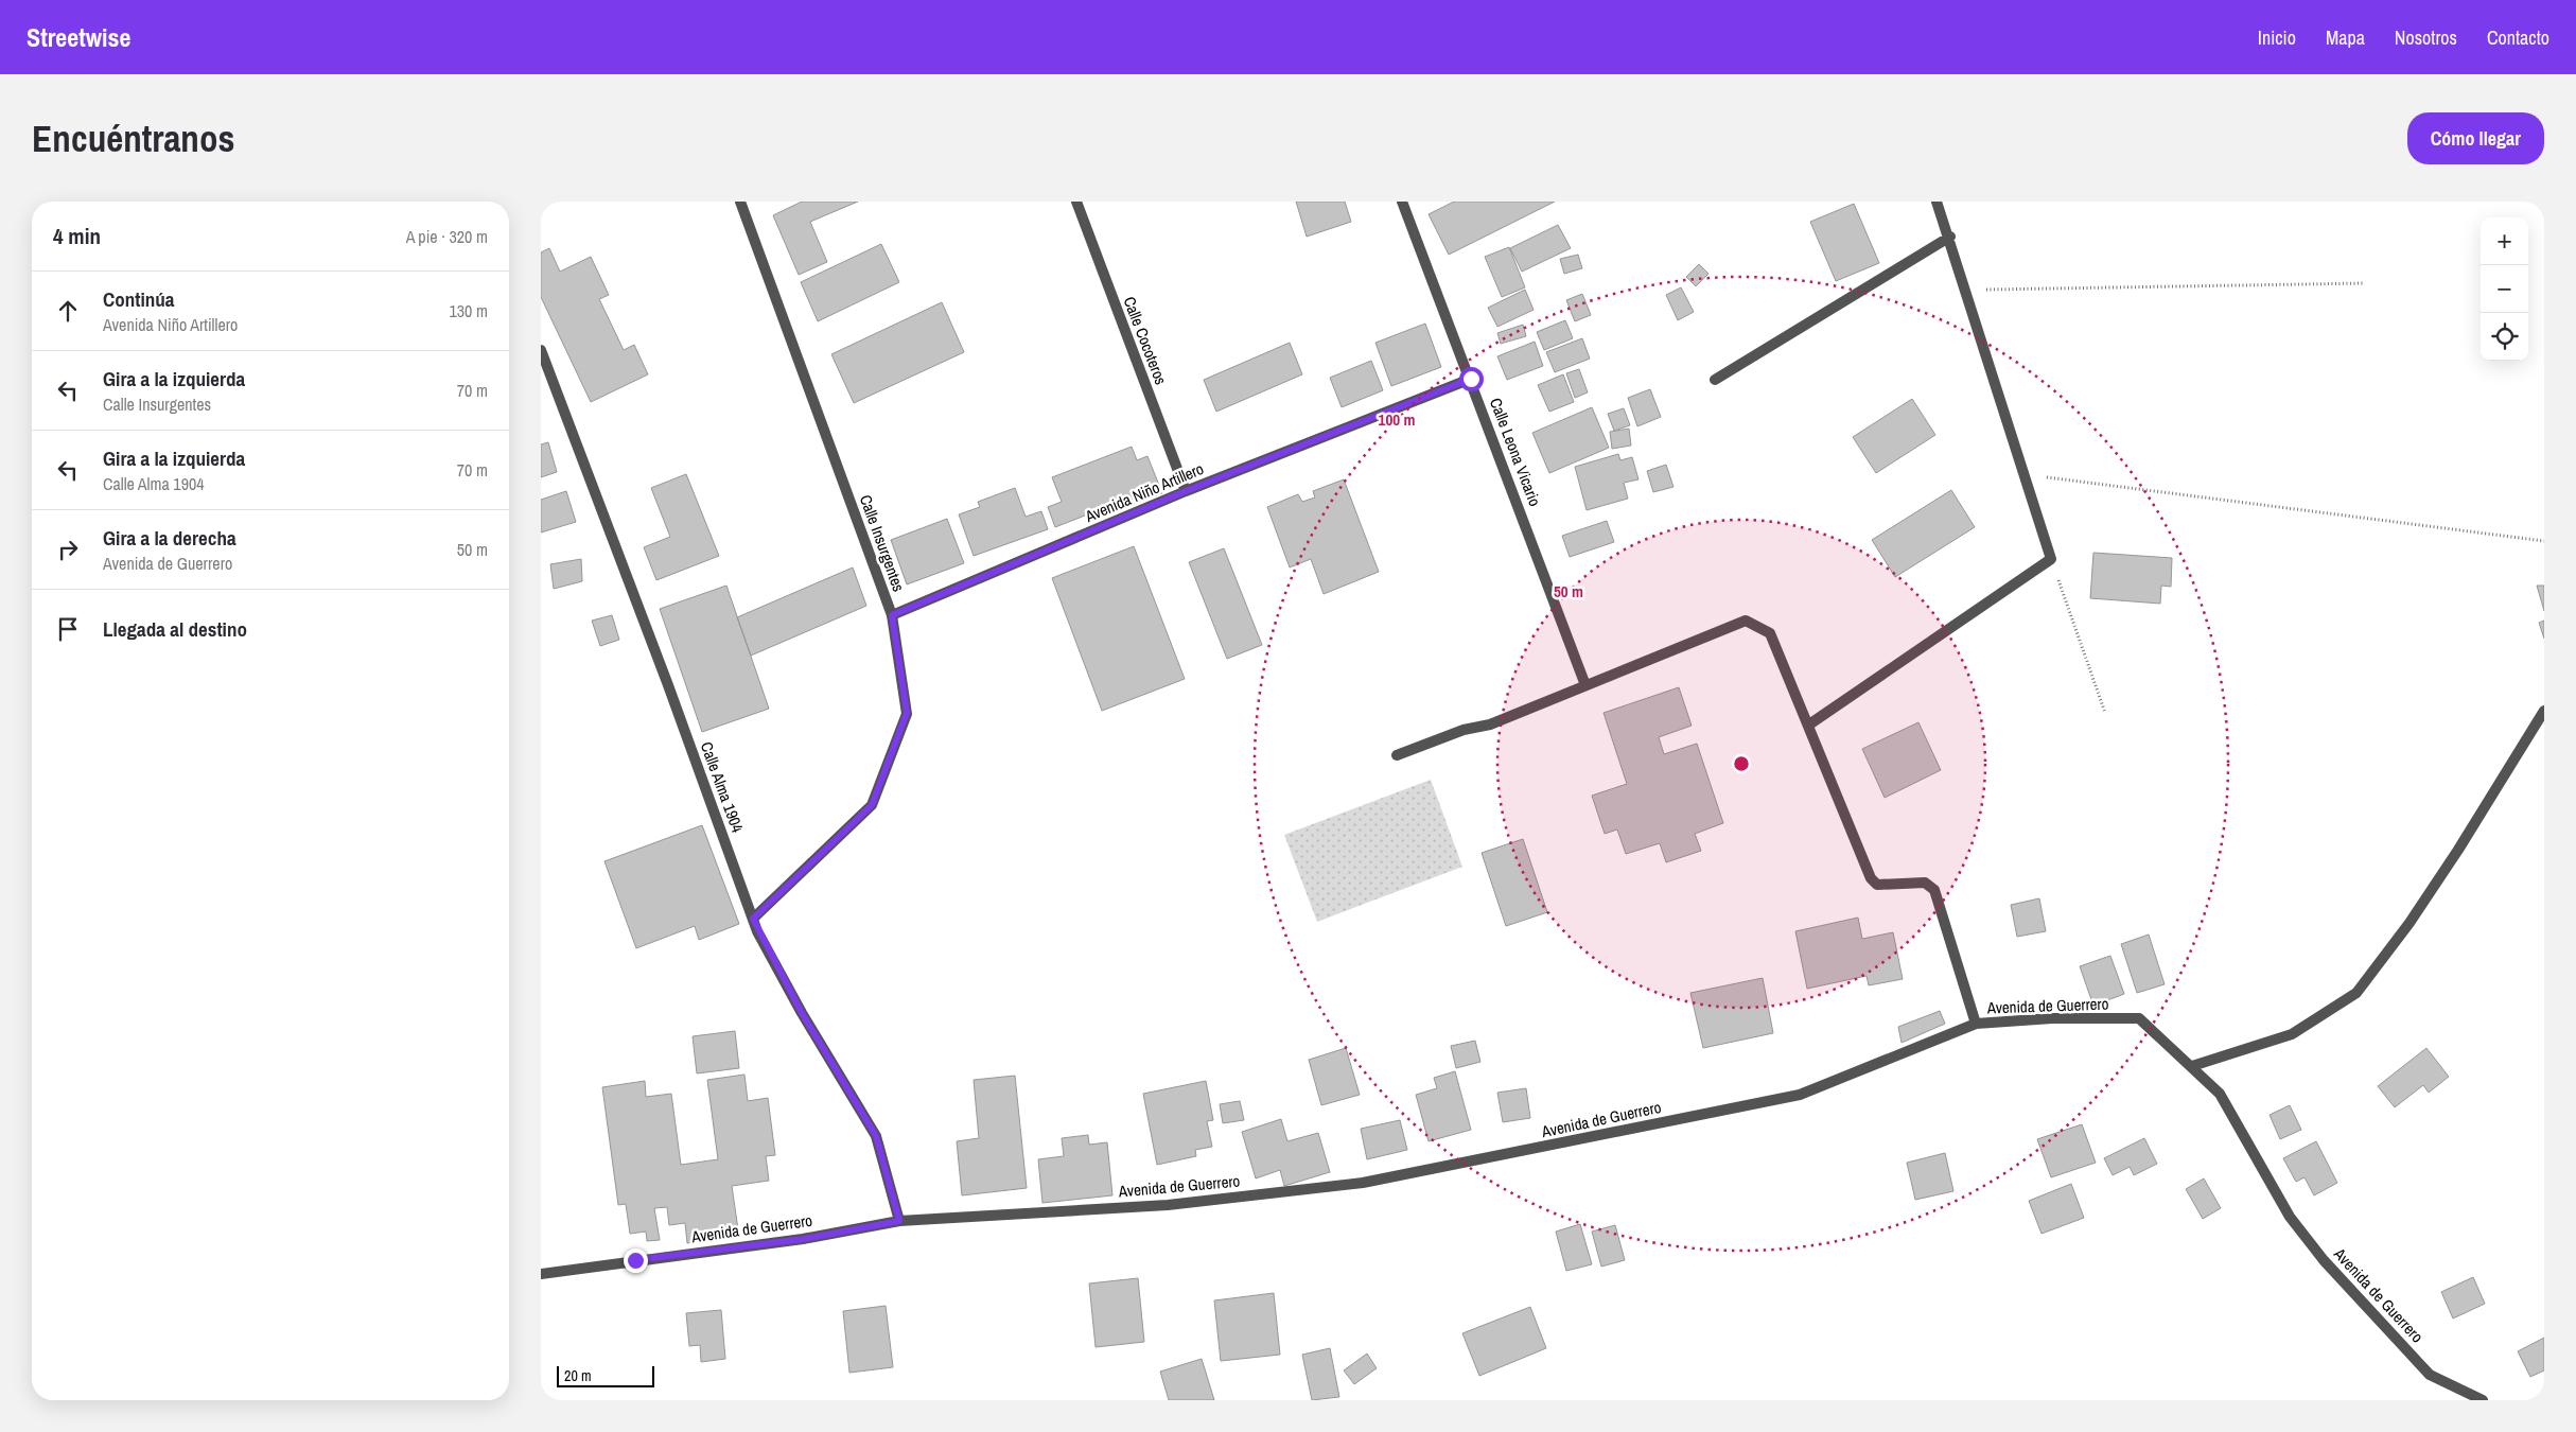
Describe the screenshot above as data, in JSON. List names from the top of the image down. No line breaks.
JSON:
{"streets":{"street":["Calle Cocoteros","Calle Leona Vicario","Avenida Niño Artillero","Calle Insurgentes","Calle Alma 1904","Avenida de Guerrero"]},"crossings":[["Calle Cocoteros","Avenida Niño Artillero"],["Calle Leona Vicario","Avenida Niño Artillero"],["Avenida Niño Artillero","Calle Insurgentes"],["Calle Insurgentes","Calle Alma 1904"],["Calle Alma 1904","Avenida de Guerrero"]],"scale_bar":"20 m","page":{"header":"Streetwise","nav":["Inicio","Mapa","Nosotros","Contacto"],"buttons":"Cómo llegar","title":"Encuéntranos","heading":["4 min","A pie · 320 m"],"map_buttons":["+","−"],"list":[["Continúa","Avenida Niño Artillero","130 m"],["Gira a la izquierda","Calle Insurgentes","70 m"],["Gira a la izquierda","Calle Alma 1904","70 m"],["Gira a la derecha","Avenida de Guerrero","50 m"],"Llegada al destino"],"scale":"20 m"},"rings":["100 m","50 m"]}
